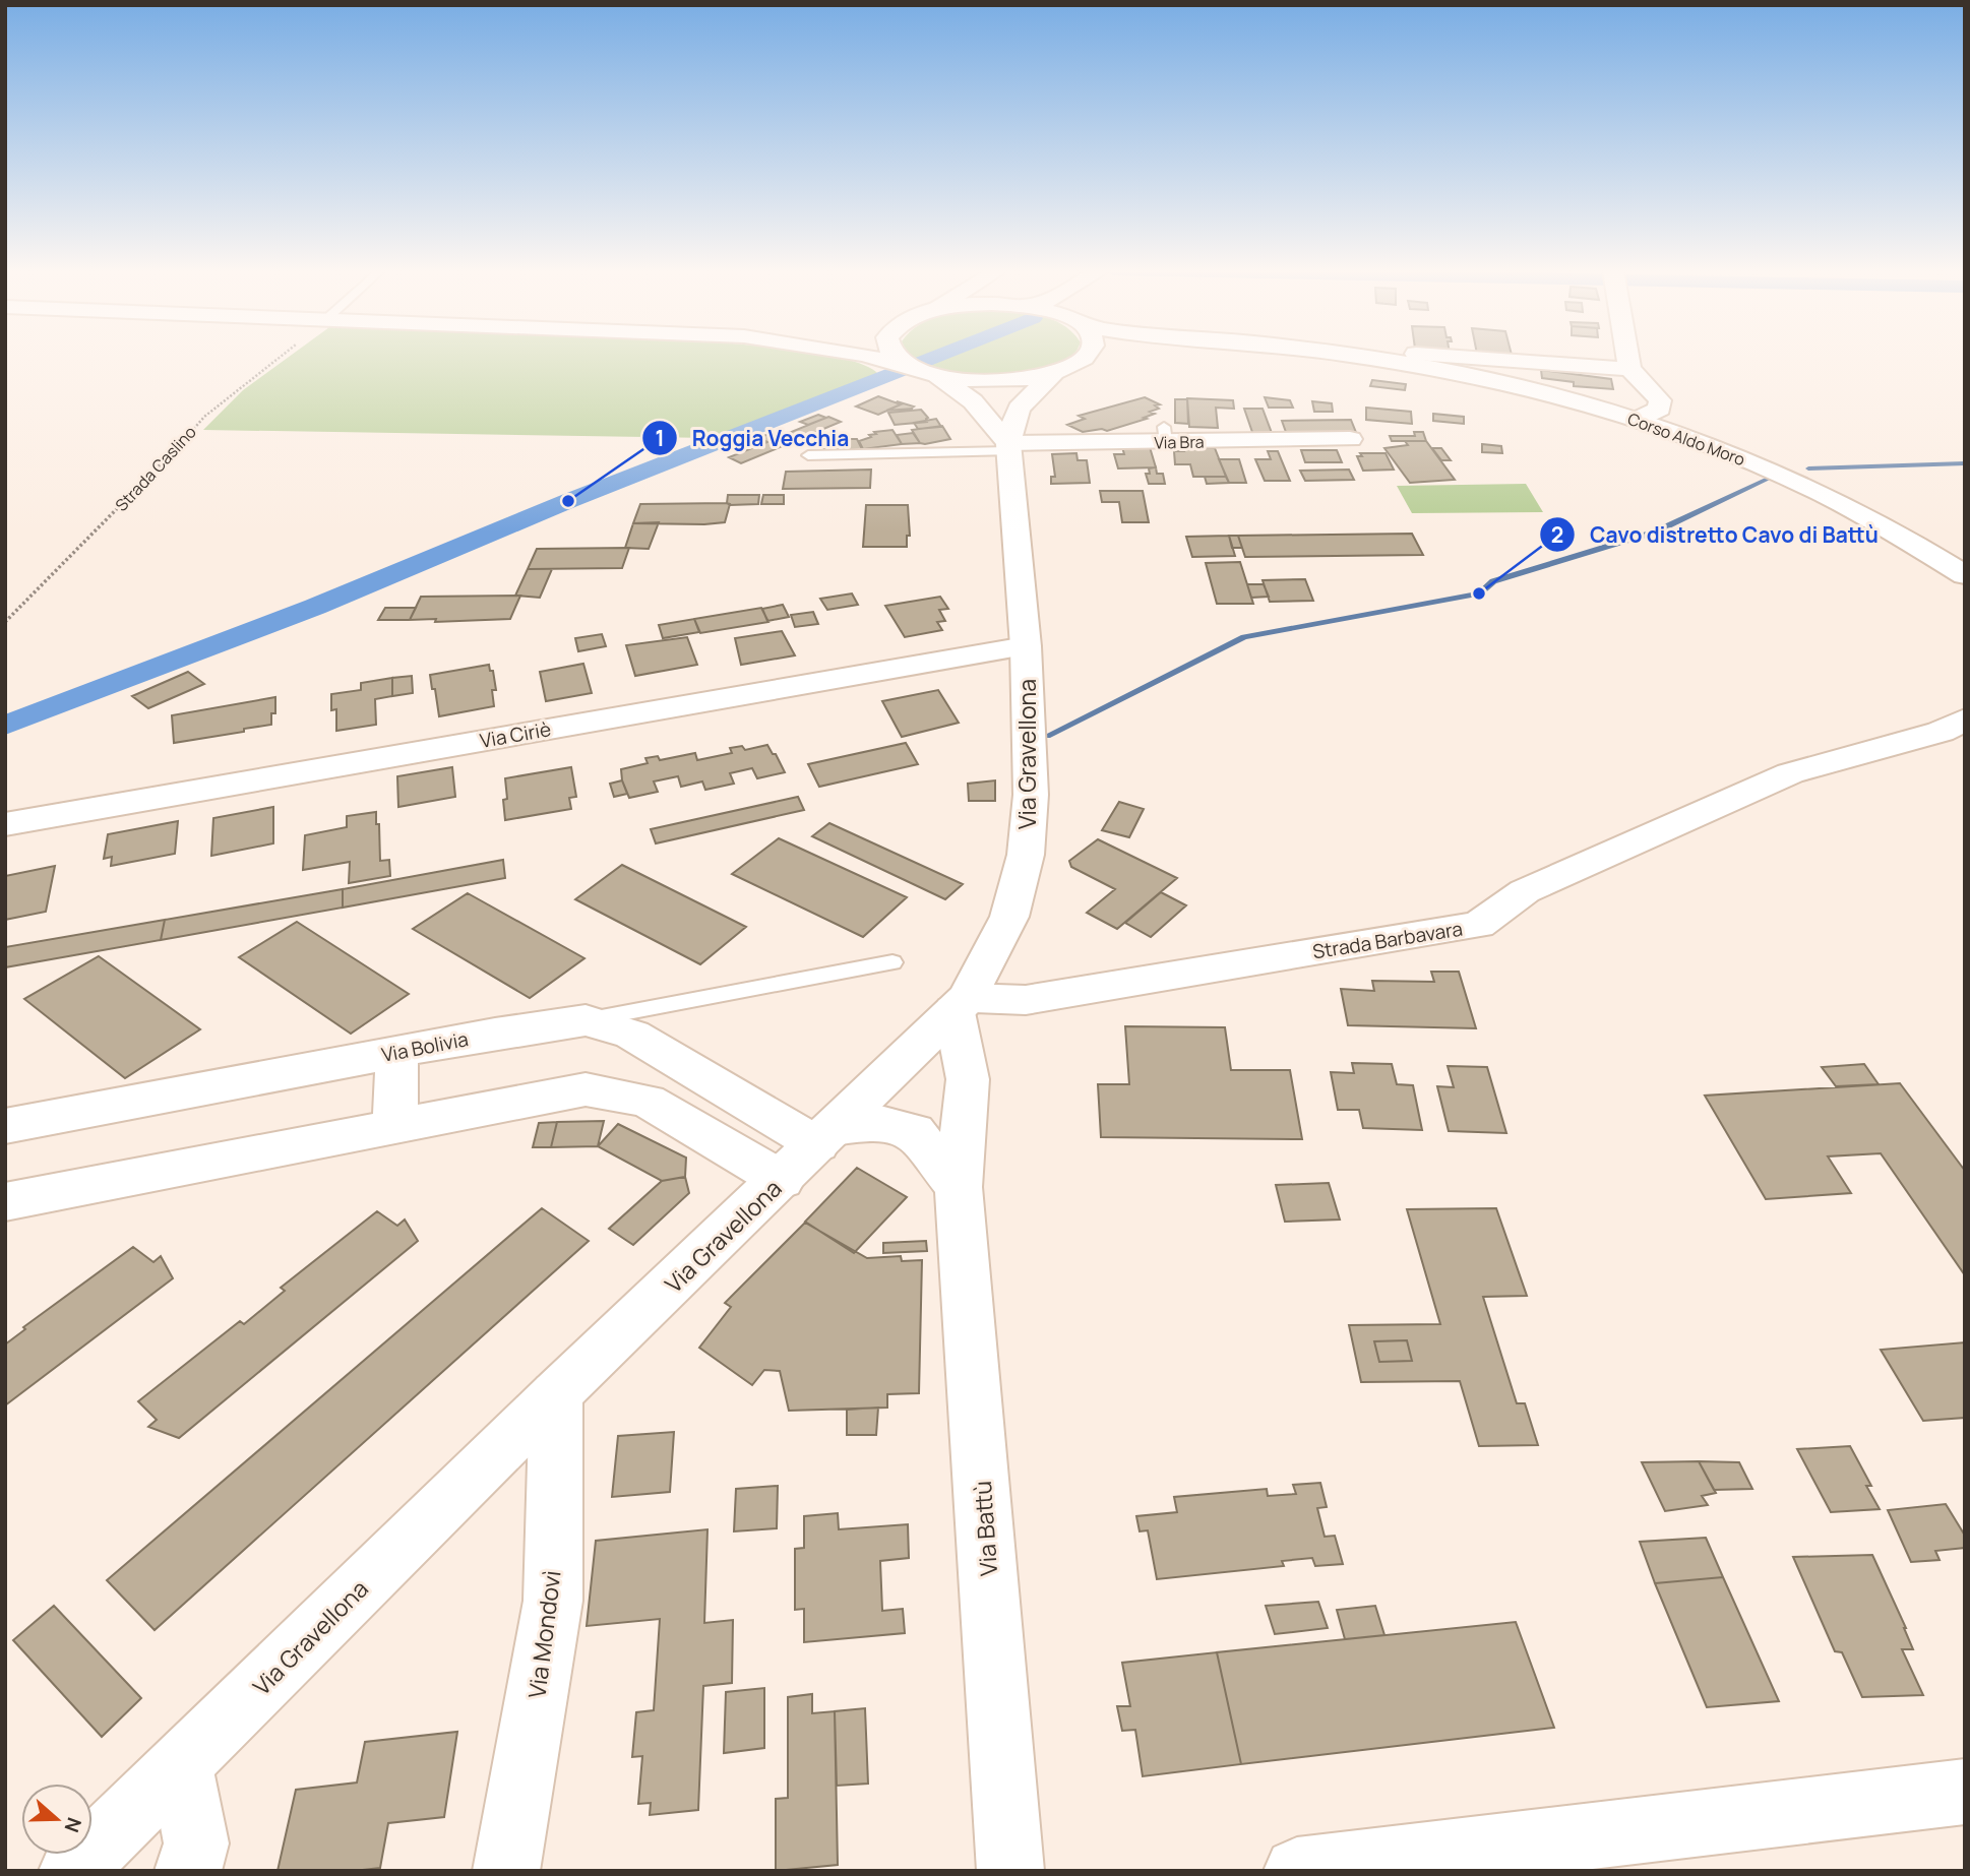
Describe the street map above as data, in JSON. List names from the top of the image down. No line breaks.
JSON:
{"streets":{"street":["Corso Aldo Moro","Via Bra","Via Ciriè","Via Gravellona","Strada Barbavara","Via Bolivia","Via Battù","Via Mondovì"],"path":["Strada Caslino"]},"crossings":[["Corso Aldo Moro","Via Gravellona"],["Via Bra","Via Gravellona"],["Via Ciriè","Via Gravellona"],["Via Gravellona","Strada Barbavara"],["Via Gravellona","Via Bolivia"],["Via Gravellona","Via Battù"],["Via Gravellona","Via Mondovì"],["Strada Barbavara","Via Battù"]],"places":["Roggia Vecchia","Cavo distretto Cavo di Battù"],"north":"right"}
